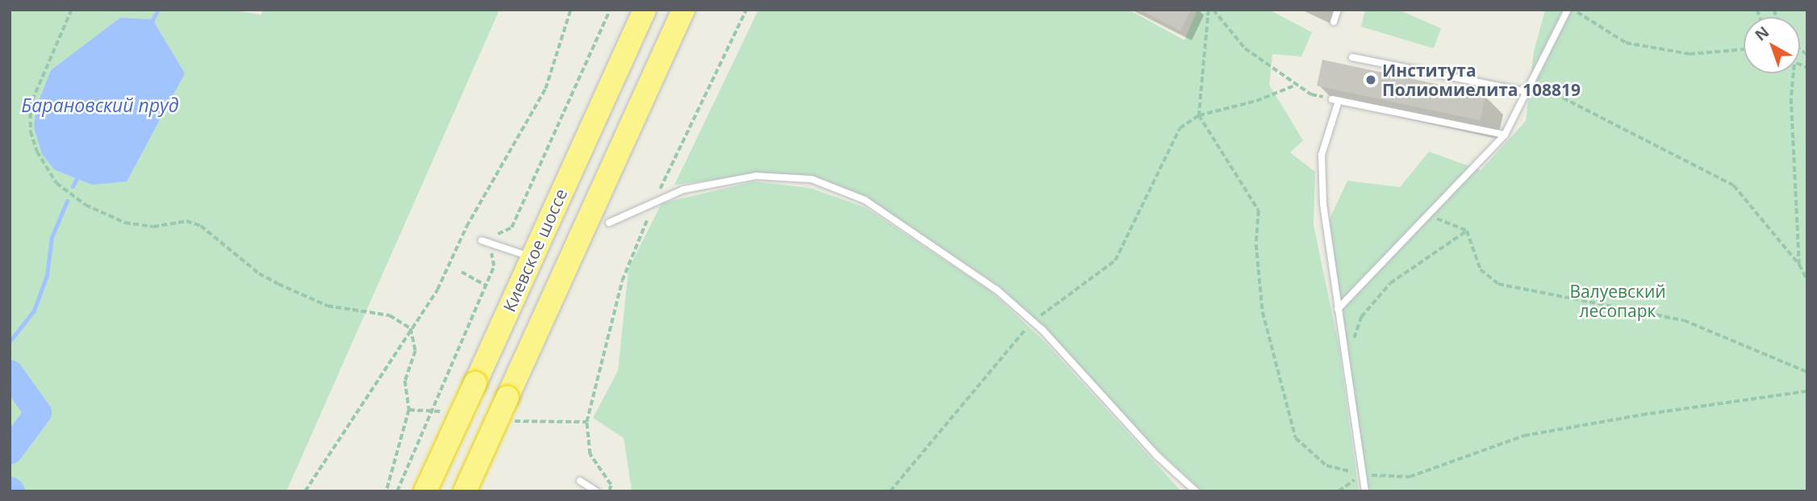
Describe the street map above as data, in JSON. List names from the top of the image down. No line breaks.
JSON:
{"streets":{"highway":["Киевское шоссе"]},"water":["Барановский пруд"],"parks":["Валуевский лесопарк"],"places":["Института Полиомиелита 108819"],"north":"top left"}
